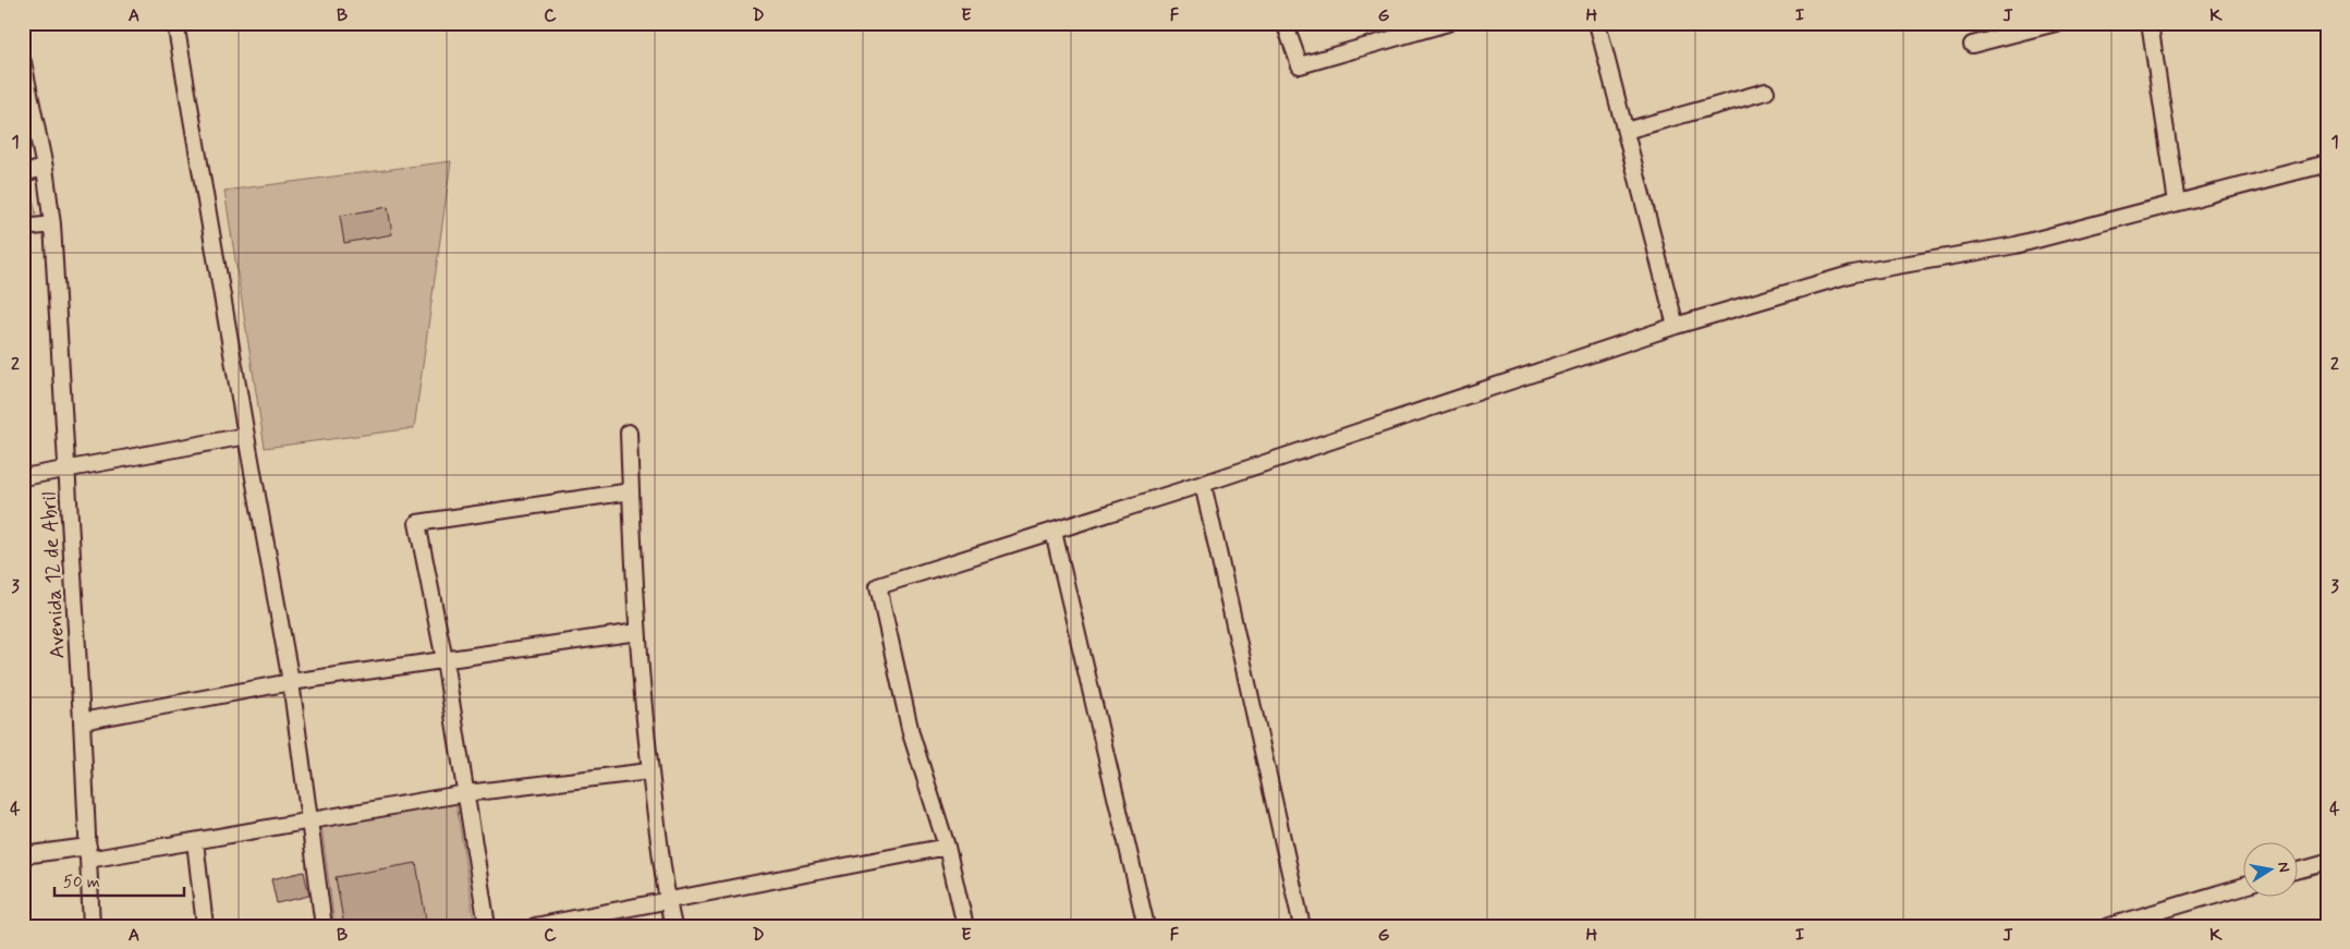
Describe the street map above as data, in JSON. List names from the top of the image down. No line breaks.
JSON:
{"streets":{"street":["Avenida 12 de Abril"]},"scale_bar":"50 m","north":"right","grid":{"columns":["A","B","C","D","E","F","G","H","I","J","K"],"rows":["1","2","3","4"]}}
